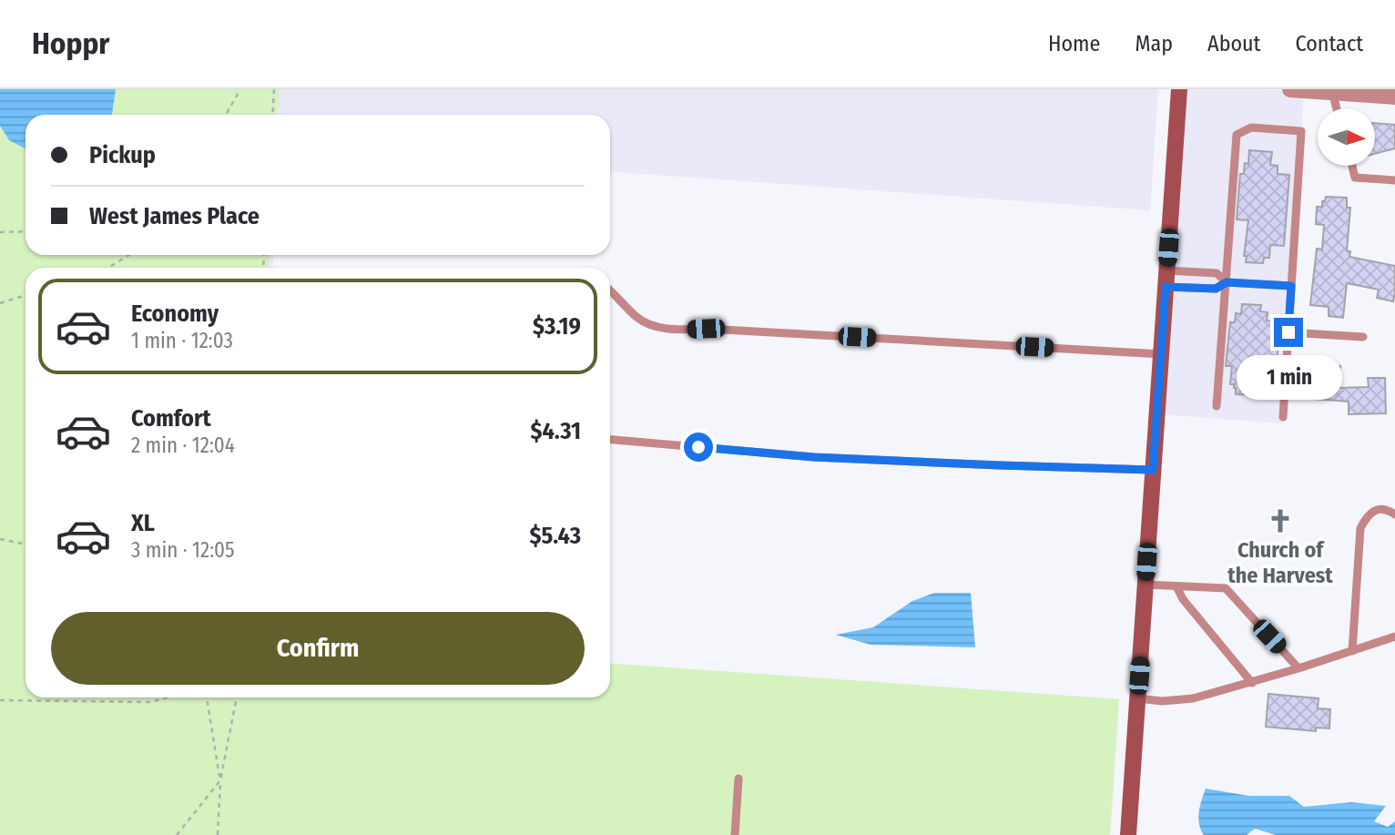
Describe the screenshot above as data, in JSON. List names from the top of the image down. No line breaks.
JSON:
{"places":{"church":["Church of the Harvest"]},"north":"right","page":{"header":"Hoppr","nav":["Home","Map","About","Contact"],"banner":["Pickup","West James Place"],"list":[{"name":"Economy","note":"1 min · 12:03","value":"$3.19"},{"name":"Comfort","note":"2 min · 12:04","value":"$4.31"},{"name":"XL","note":"3 min · 12:05","value":"$5.43"}],"bubble":"1 min","buttons":"Confirm"}}
